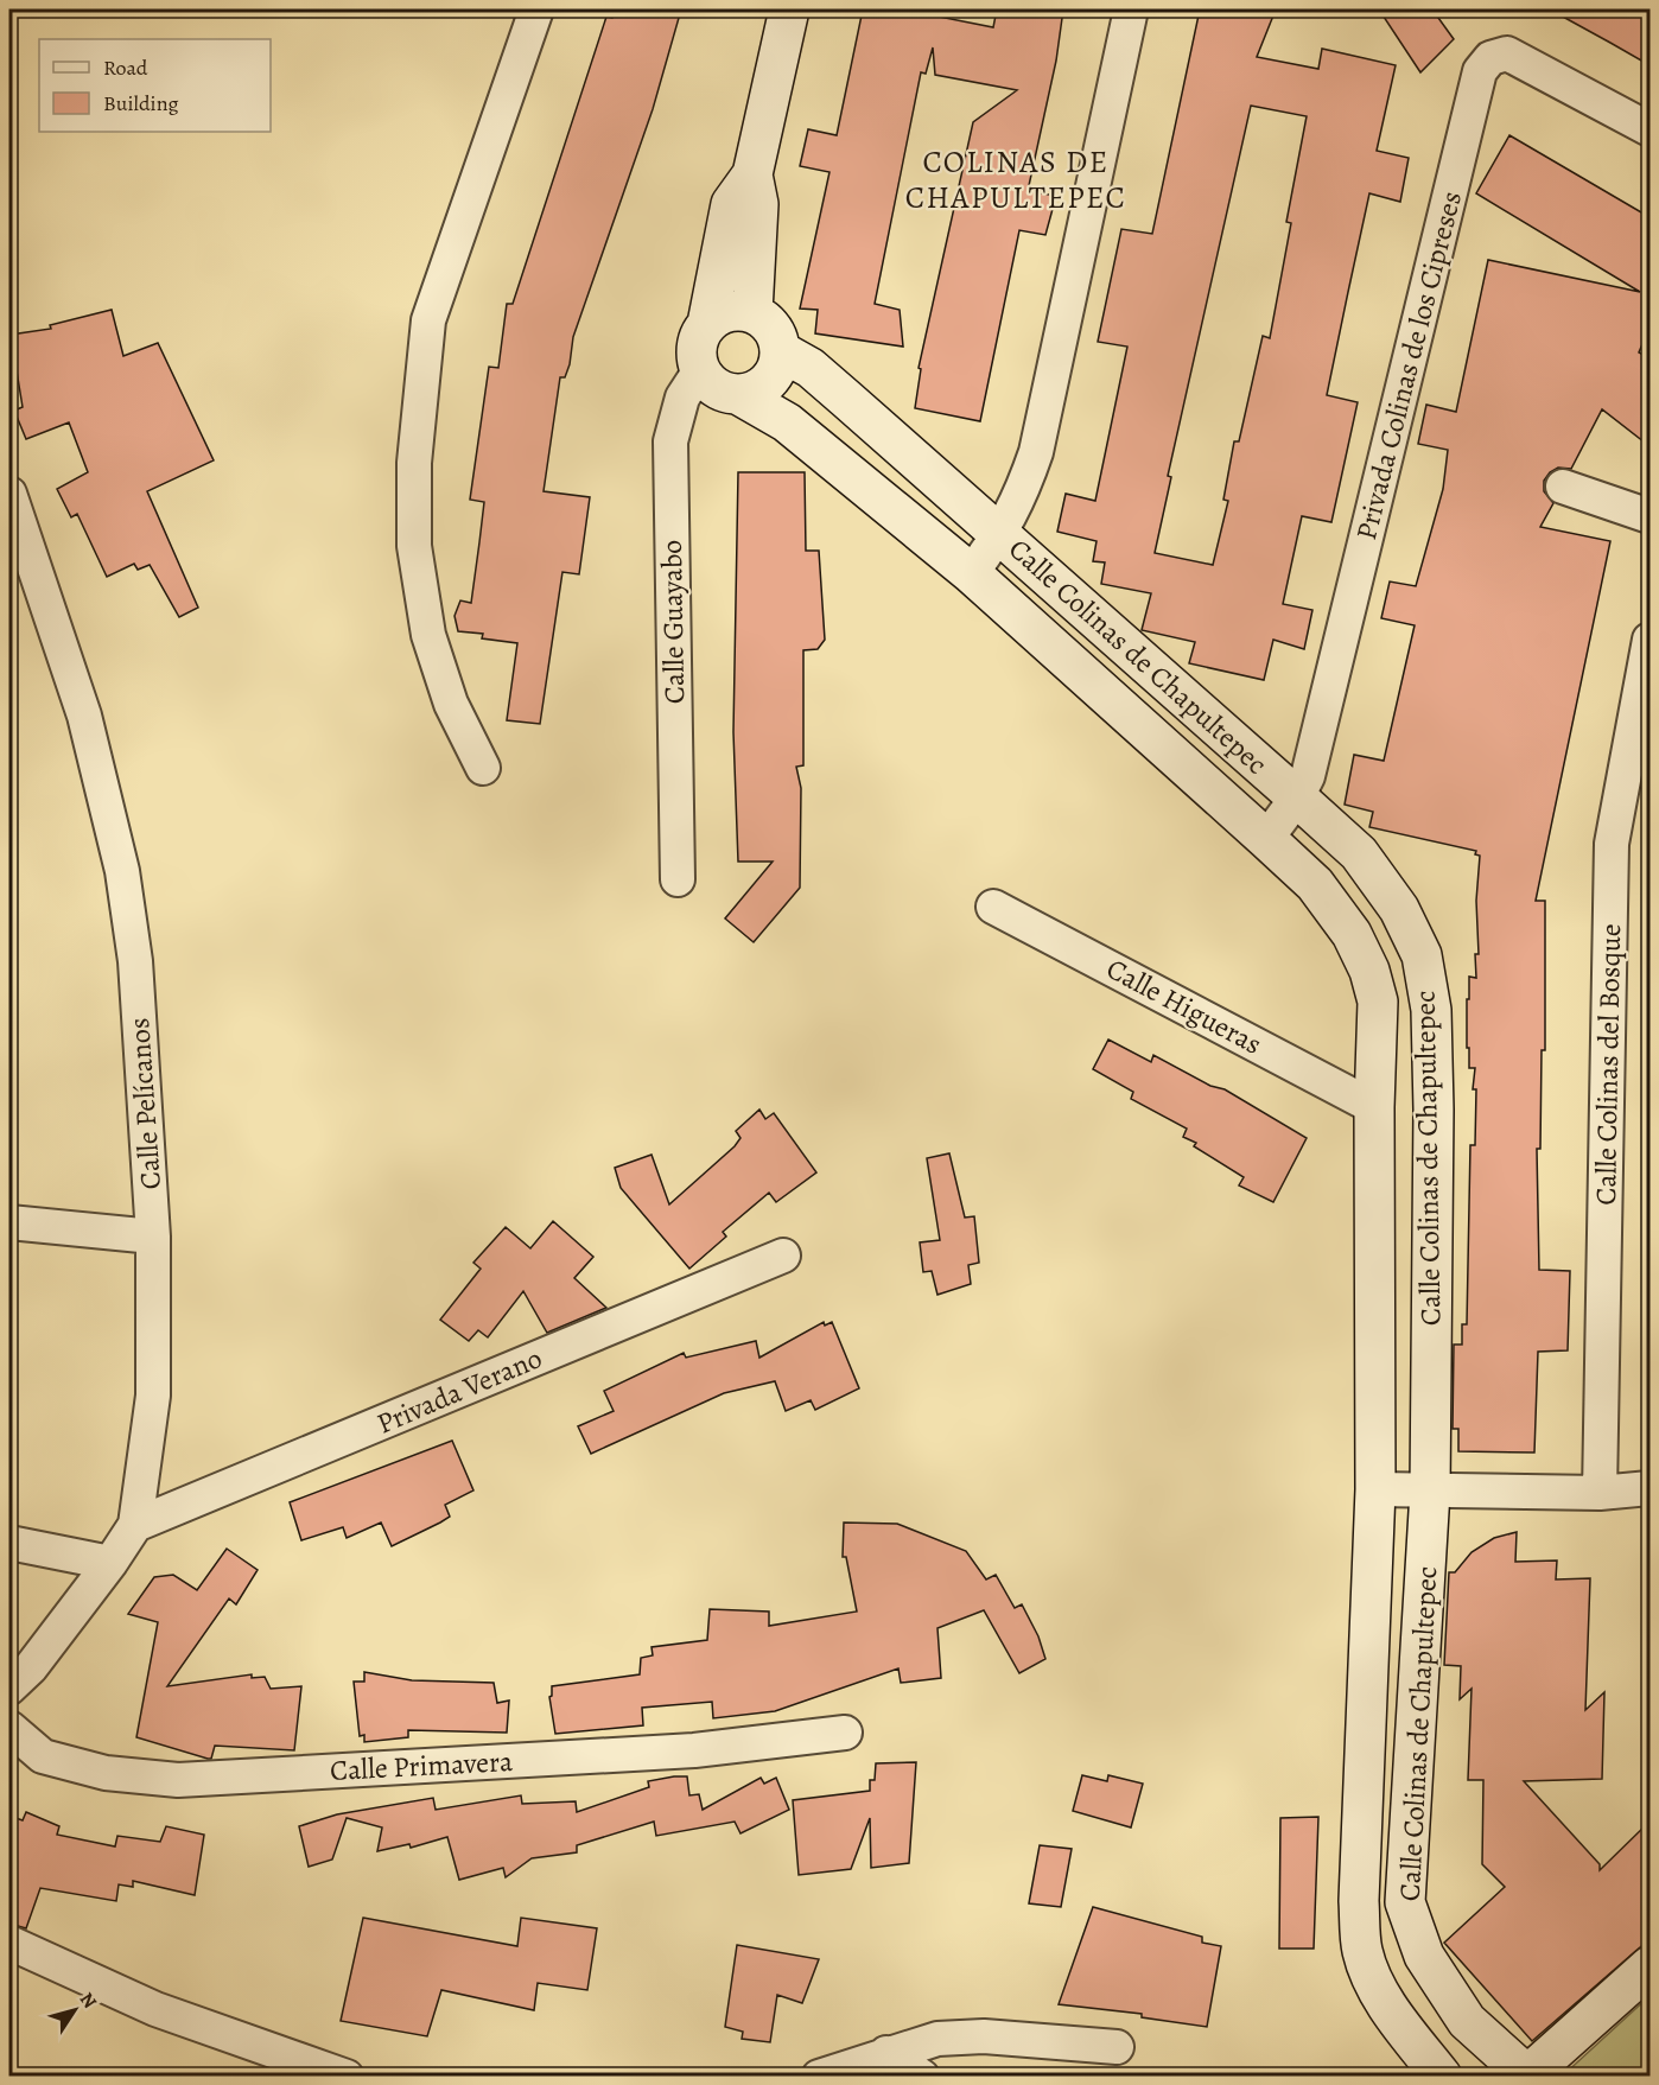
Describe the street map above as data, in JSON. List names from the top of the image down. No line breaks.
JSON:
{"streets":{"street":["Privada Colinas de los Cipreses","Calle Guayabo","Calle Colinas de Chapultepec","Calle Higueras","Calle Colinas del Bosque","Calle Pelícanos","Privada Verano","Calle Primavera"]},"crossings":[["Privada Colinas de los Cipreses","Calle Colinas de Chapultepec"],["Calle Guayabo","Calle Colinas de Chapultepec"],["Calle Colinas de Chapultepec","Calle Higueras"],["Calle Pelícanos","Privada Verano"]],"districts":["COLINAS DE CHAPULTEPEC"],"legend":["Road","Building"],"north":"top right"}
